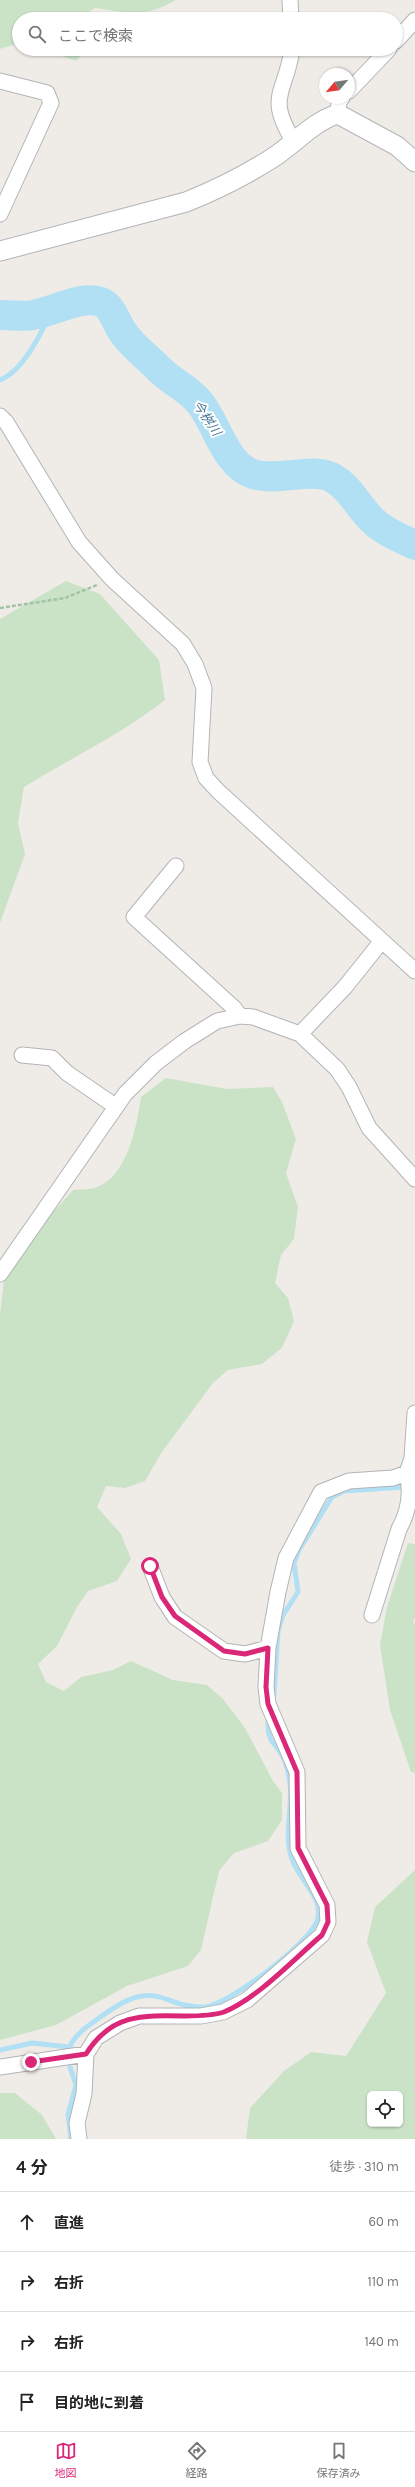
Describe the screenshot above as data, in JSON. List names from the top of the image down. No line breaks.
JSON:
{"water":["今桝川"],"north":"bottom left","page":{"search":"ここで検索","heading":["4 分","徒歩 · 310 m"],"list":[["直進","60 m"],["右折","110 m"],["右折","140 m"],"目的地に到着"],"nav":["地図","経路","保存済み"]}}
